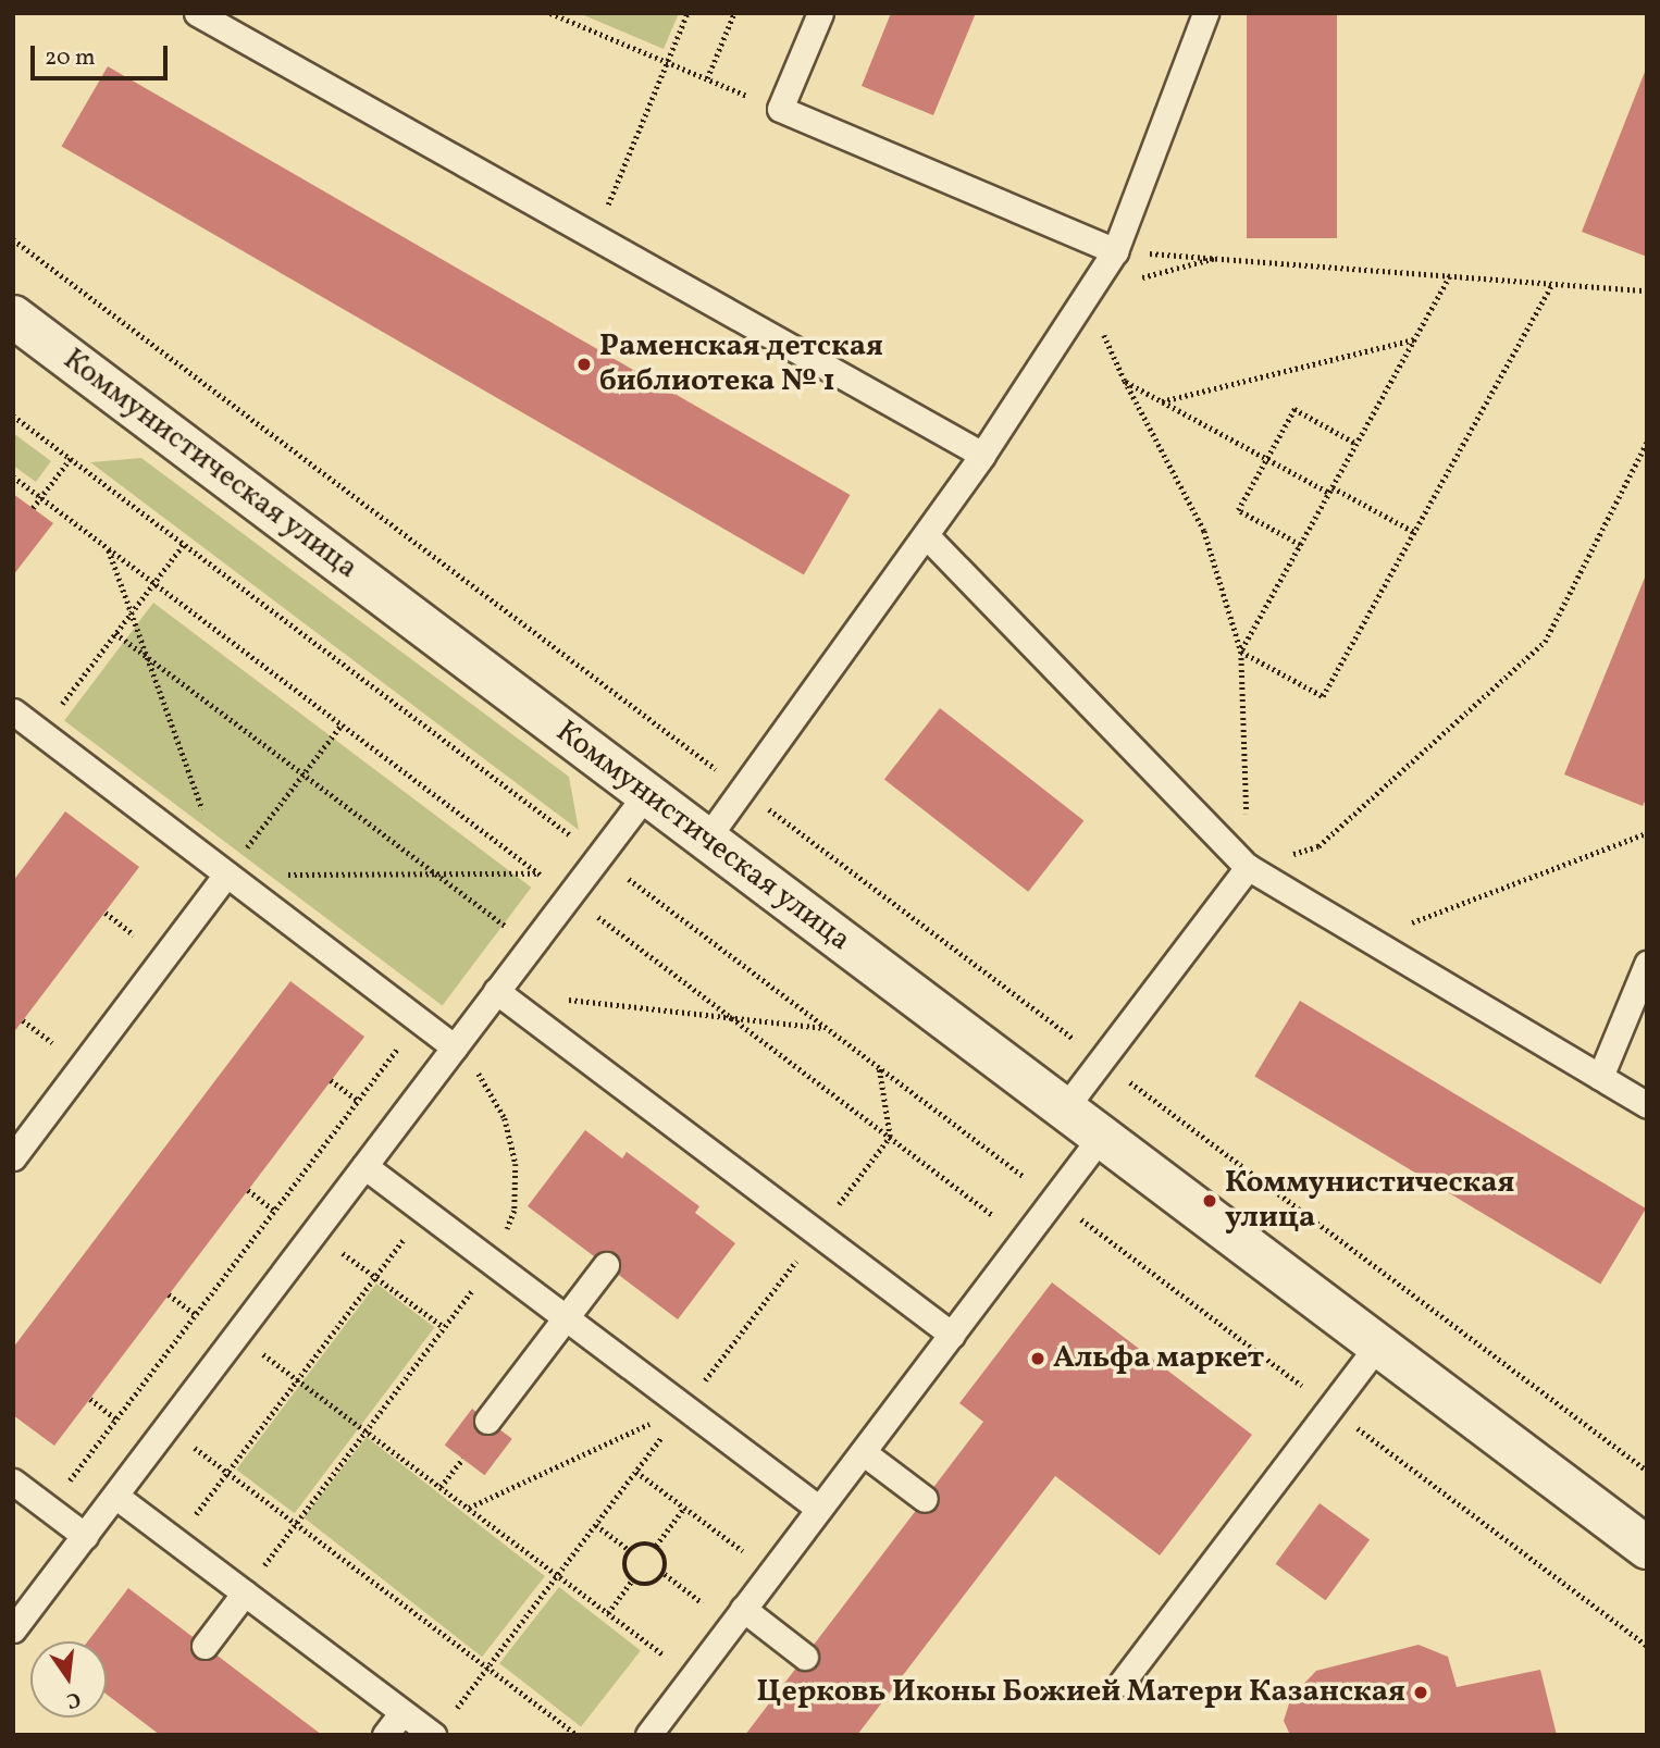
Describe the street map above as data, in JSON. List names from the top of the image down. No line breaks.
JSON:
{"streets":{"main road":["Коммунистическая улица"]},"places":["Раменская детская библиотека № 1","Коммунистическая улица","Альфа маркет","Церковь Иконы Божией Матери Казанская"],"scale_bar":"20 m","north":"bottom"}
